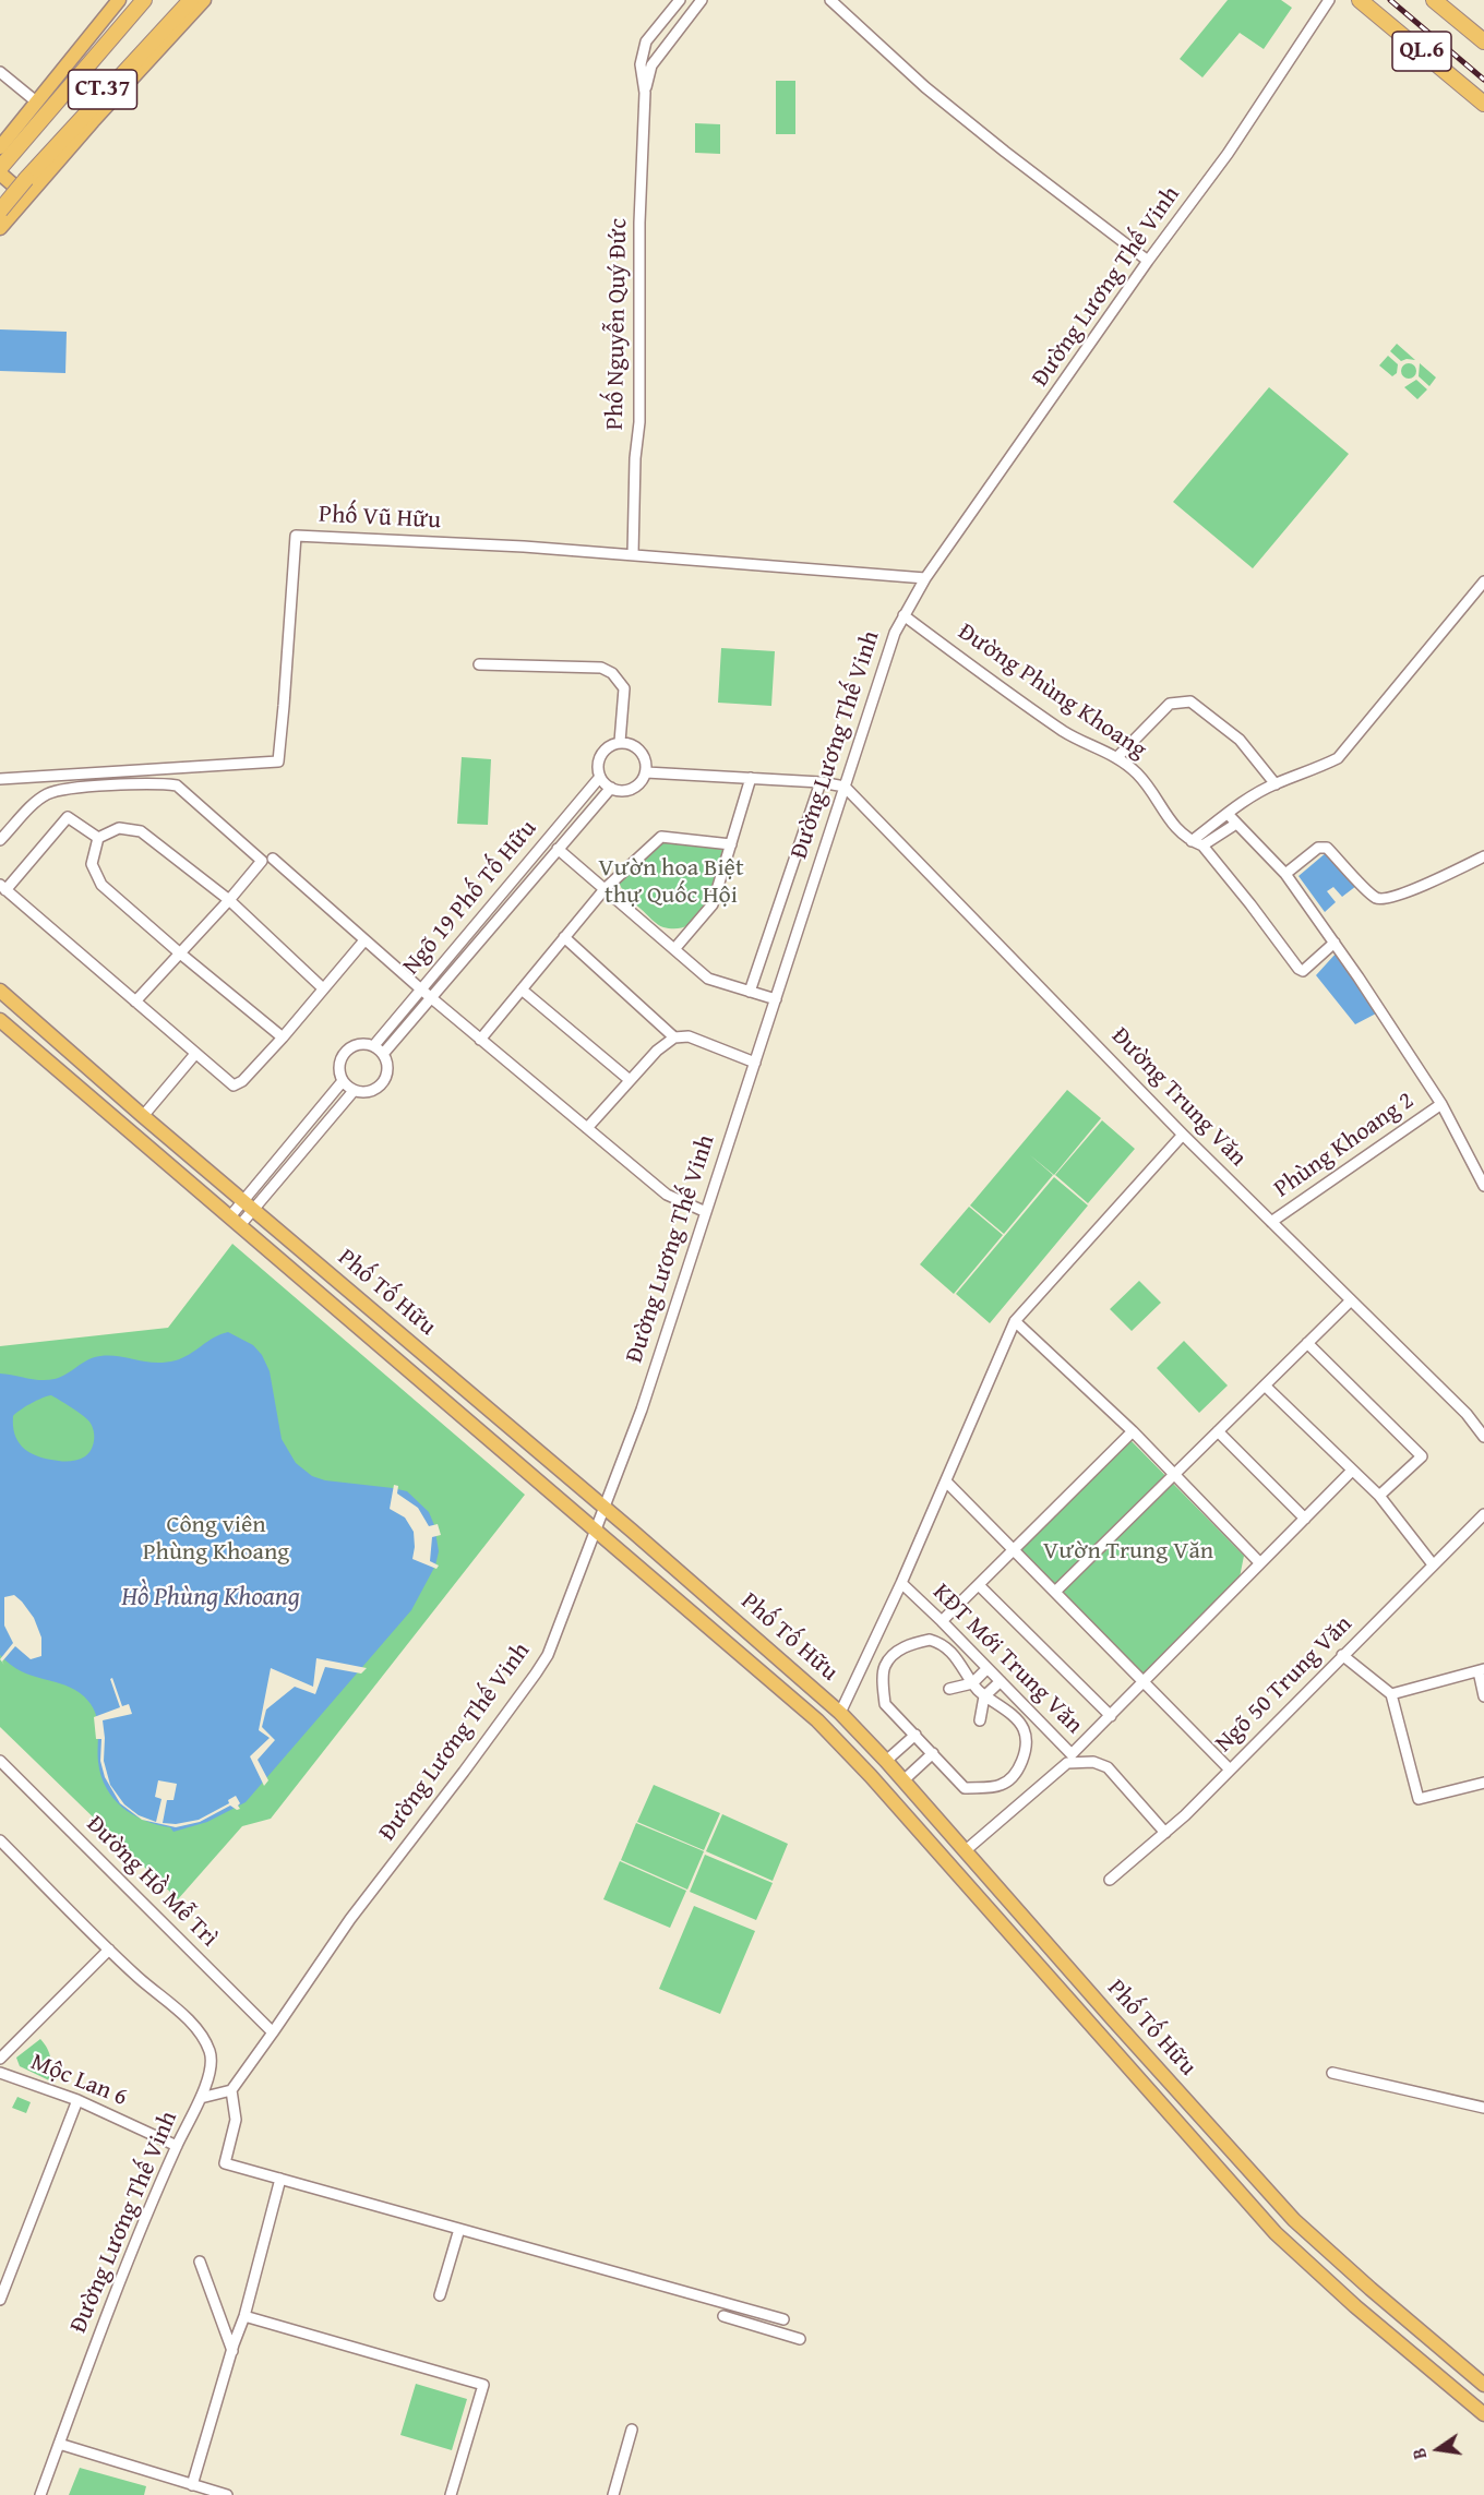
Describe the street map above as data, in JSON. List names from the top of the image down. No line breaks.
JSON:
{"streets":{"highway":["QL.6","CT.37"],"main road":["Phố Tố Hữu"],"street":["Đường Lương Thế Vinh","Phố Nguyễn Quý Đức","Phố Vũ Hữu","Đường Phùng Khoang","Ngõ 19 Phố Tố Hữu","Đường Trung Văn","Phùng Khoang 2","KĐT Mới Trung Văn","Ngõ 50 Trung Văn","Đường Hồ Mễ Trì","Mộc Lan 6"]},"crossings":[["Đường Lương Thế Vinh","Phố Vũ Hữu"],["Đường Lương Thế Vinh","Đường Phùng Khoang"],["Đường Lương Thế Vinh","Đường Trung Văn"],["Đường Lương Thế Vinh","Phố Tố Hữu"],["Đường Lương Thế Vinh","Đường Hồ Mễ Trì"],["Đường Lương Thế Vinh","Mộc Lan 6"],["Phố Nguyễn Quý Đức","Phố Vũ Hữu"],["Đường Trung Văn","Phùng Khoang 2"]],"water":["Hồ Phùng Khoang"],"parks":["Vườn hoa Biệt thự Quốc Hội","Công viên Phùng Khoang","Vườn Trung Văn"],"north":"left"}
